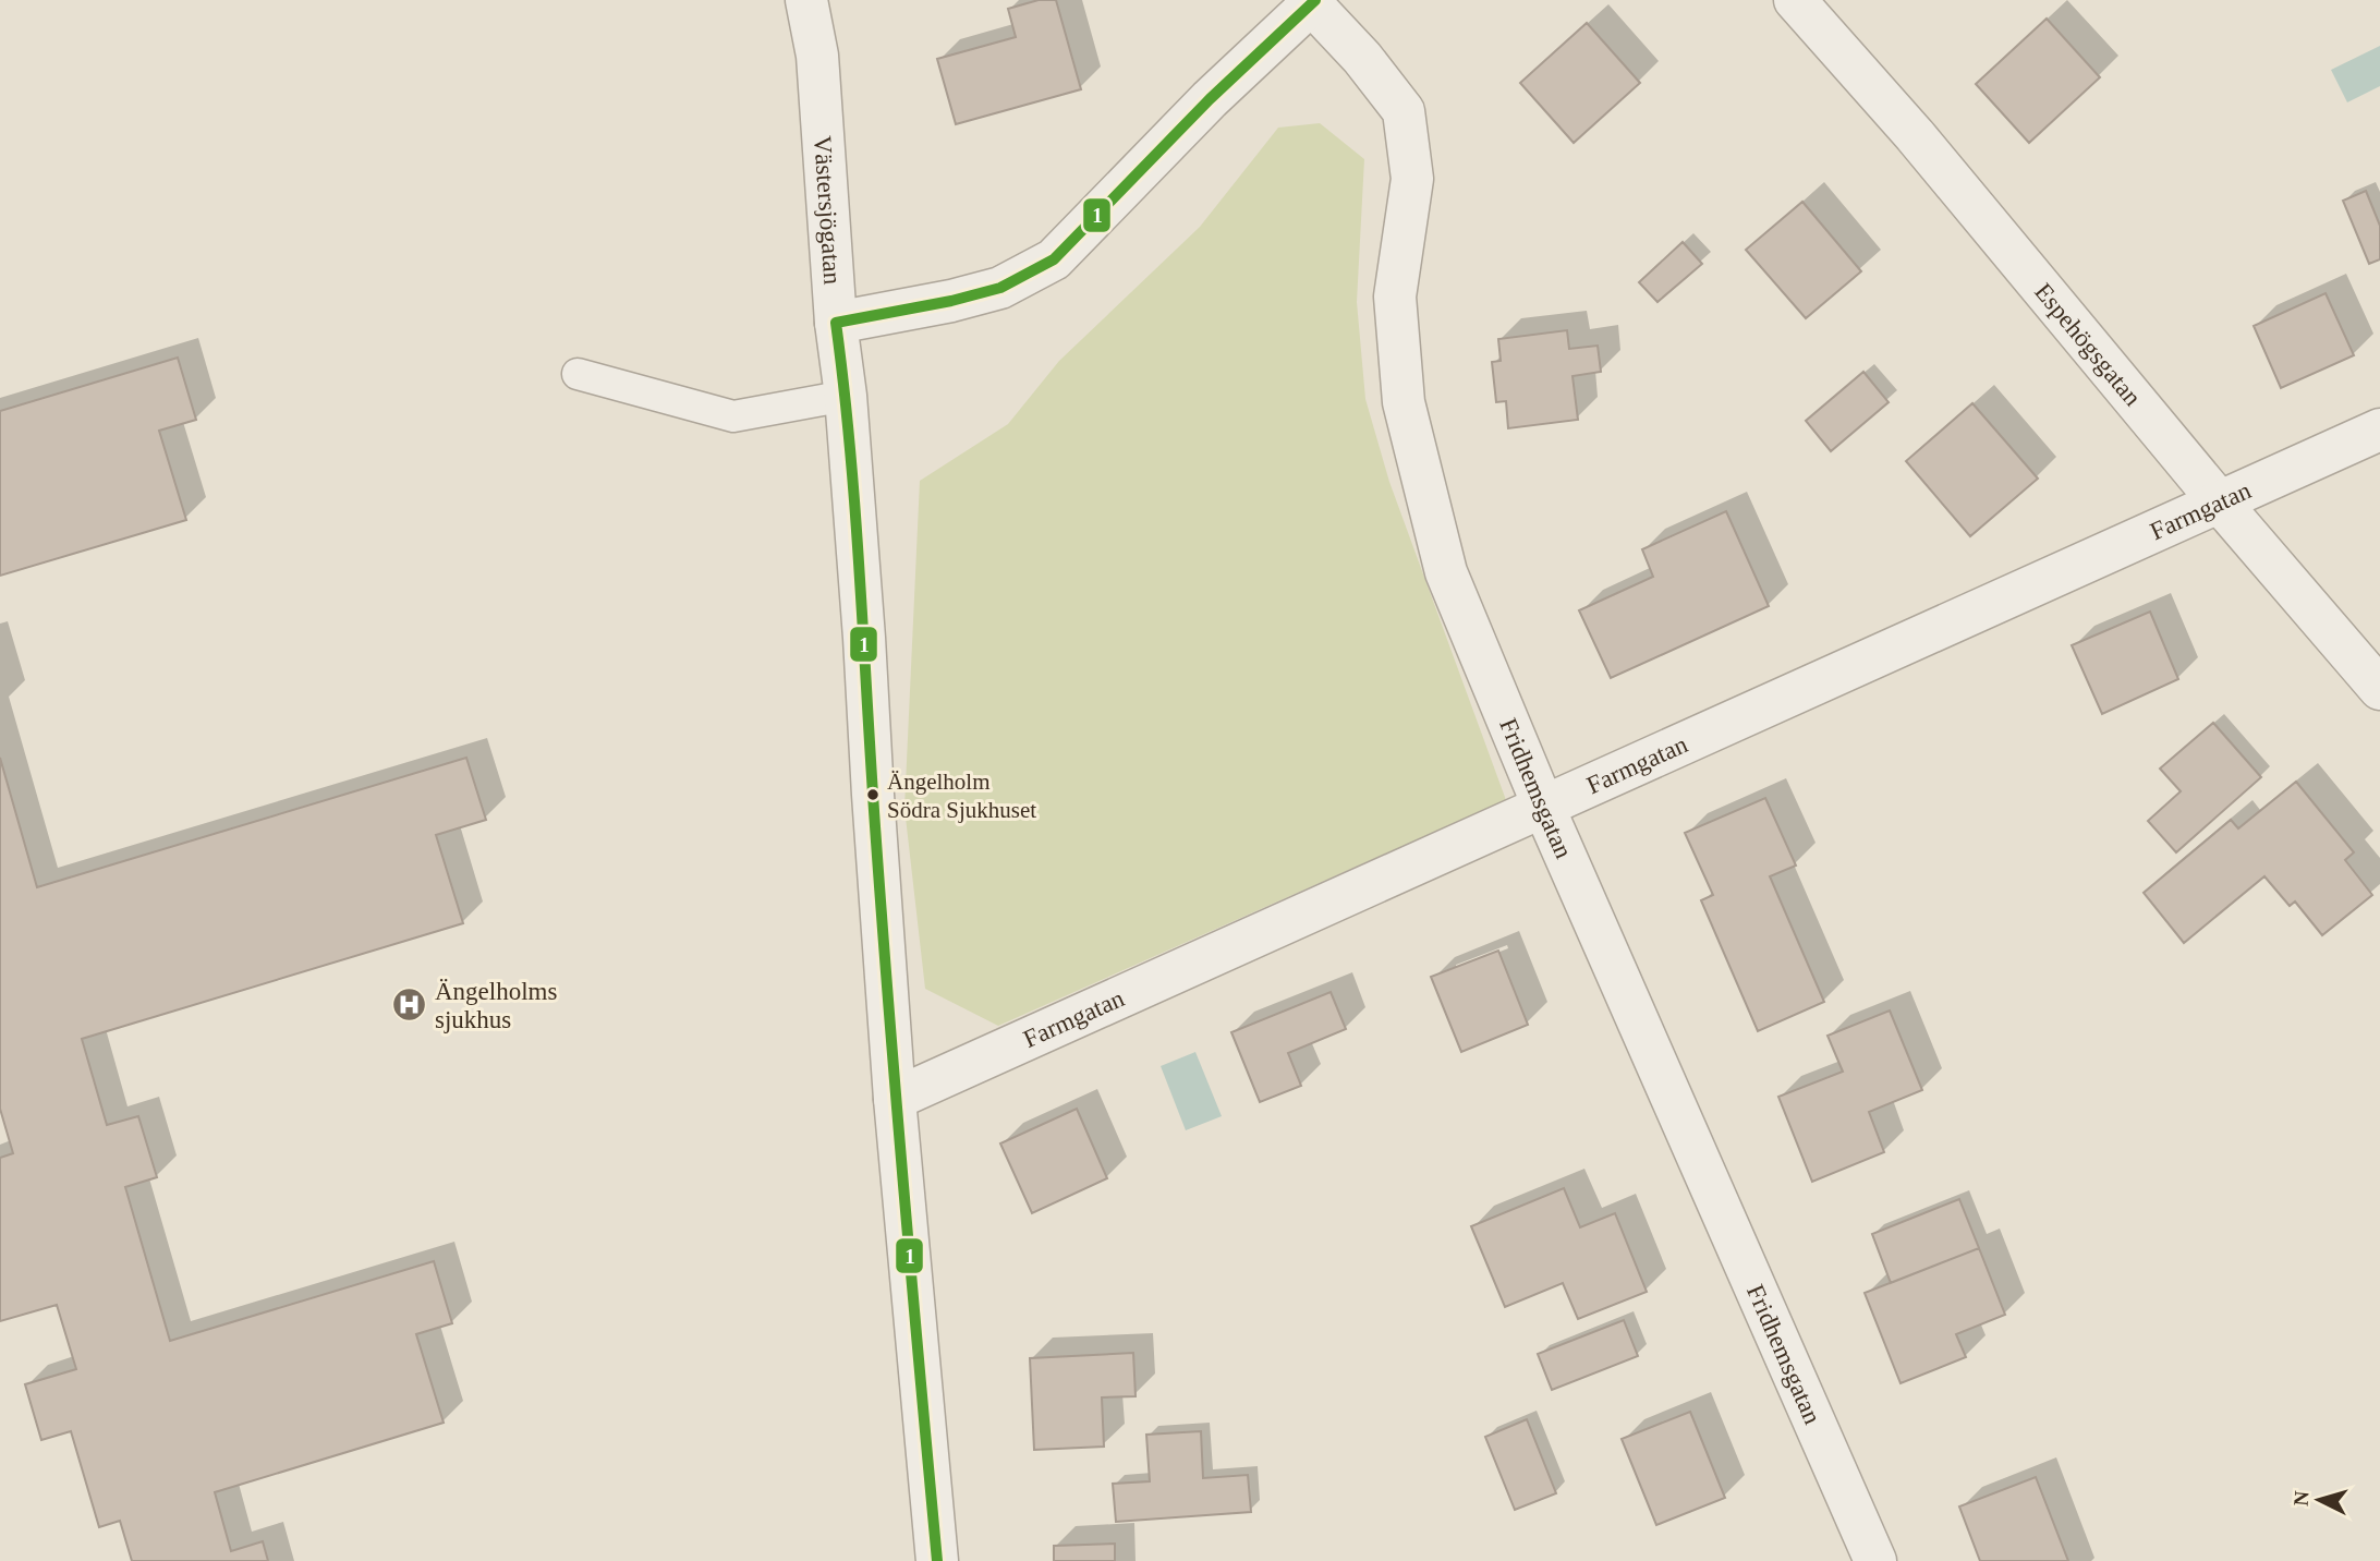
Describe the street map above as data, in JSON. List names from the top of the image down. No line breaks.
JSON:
{"streets":{"street":["Västersjögatan","Espehögsgatan","Farmgatan","Fridhemsgatan"]},"crossings":[["Västersjögatan","Farmgatan"],["Espehögsgatan","Farmgatan"],["Farmgatan","Fridhemsgatan"]],"places":{"other":["Ängelholm Södra Sjukhuset"],"hospital":["Ängelholms sjukhus"]},"lines":["transit line 1"],"north":"left"}
